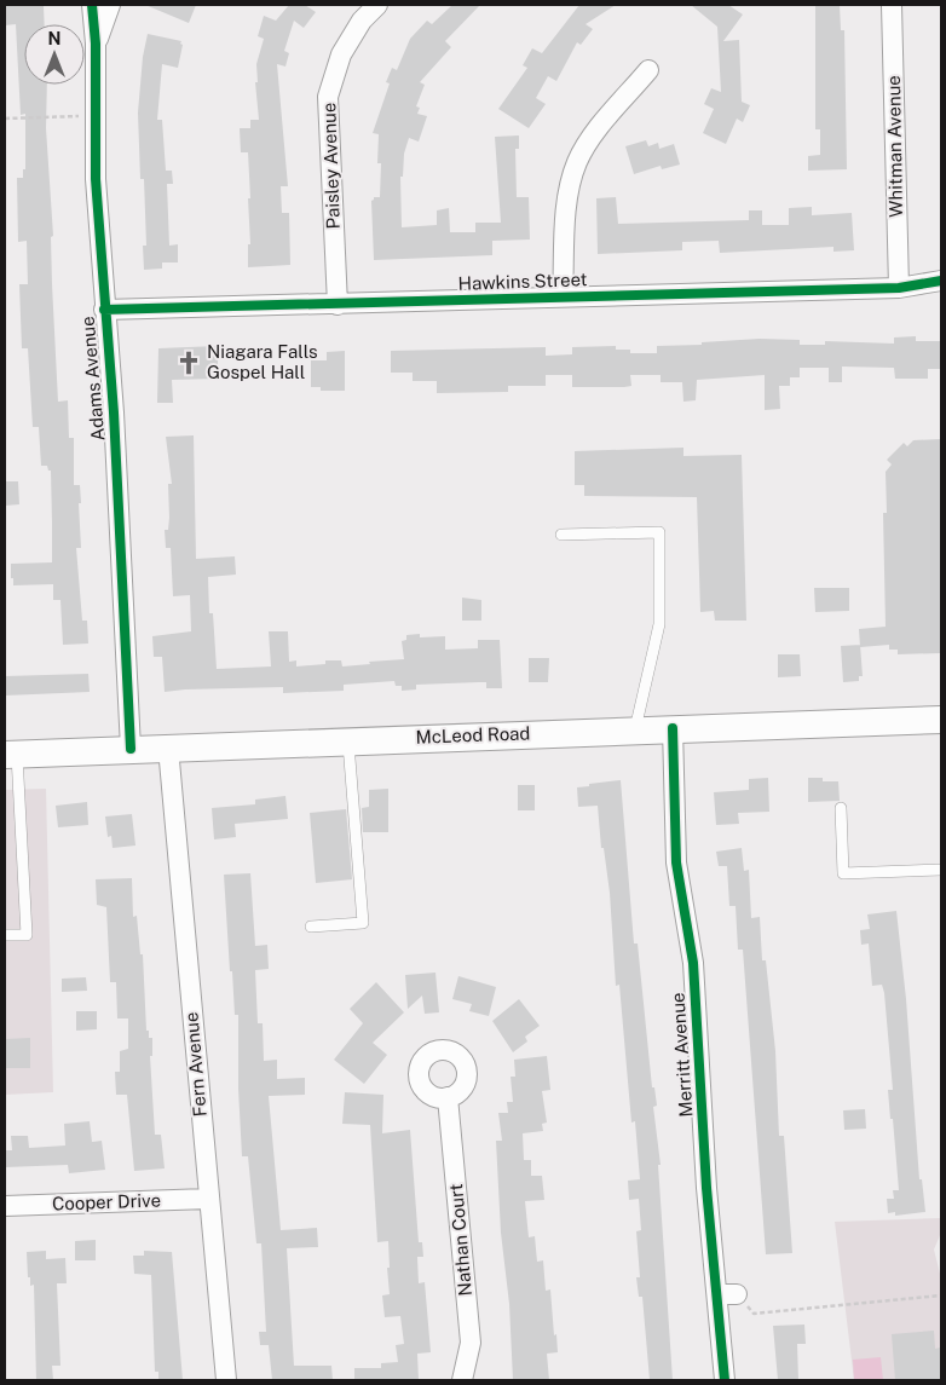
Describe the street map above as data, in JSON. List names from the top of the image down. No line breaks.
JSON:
{"streets":{"main road":["McLeod Road"],"street":["Whitman Avenue","Paisley Avenue","Hawkins Street","Adams Avenue","Merritt Avenue","Fern Avenue","Cooper Drive","Nathan Court"]},"crossings":[["Whitman Avenue","Hawkins Street"],["Paisley Avenue","Hawkins Street"],["Hawkins Street","Adams Avenue"],["Adams Avenue","McLeod Road"],["McLeod Road","Merritt Avenue"],["McLeod Road","Fern Avenue"],["Fern Avenue","Cooper Drive"]],"places":{"church":["Niagara Falls Gospel Hall"]},"north":"top"}
